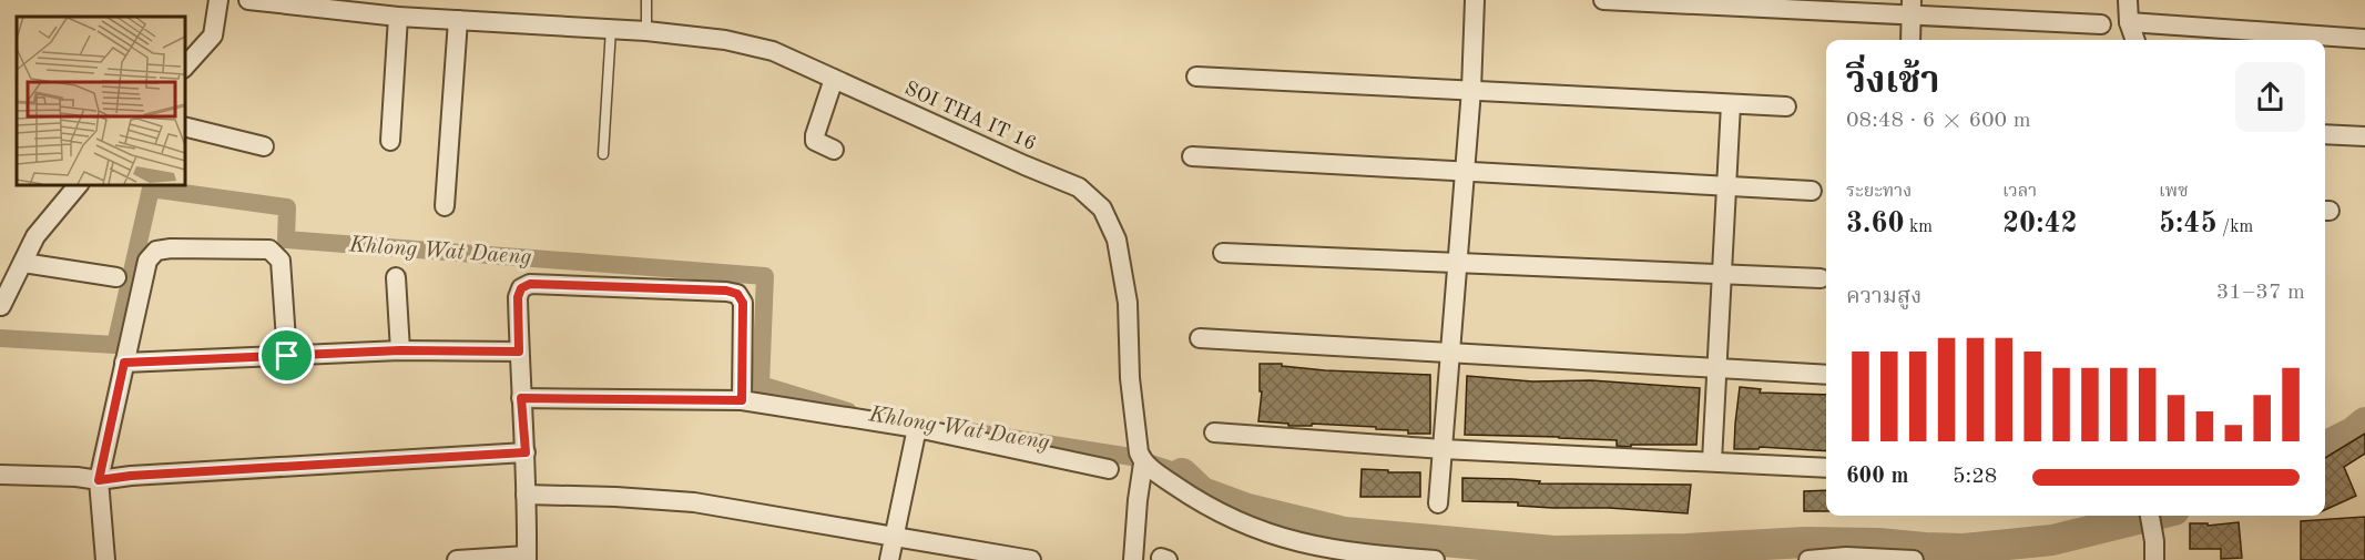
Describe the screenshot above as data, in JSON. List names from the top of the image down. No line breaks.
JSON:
{"streets":{"street":["SOI THA IT 16"]},"water":["Khlong Wat Daeng"],"page":{"heading":["วิ่งเช้า","08:48 · 6 × 600 m"],"stats":[["ระยะทาง","3.60 km"],["เวลา","20:42"],["เพซ","5:45 /km"]],"chart":["ความสูง","31–37 m"],"list":[{"name":"600 m","note":"5:28"}]}}
